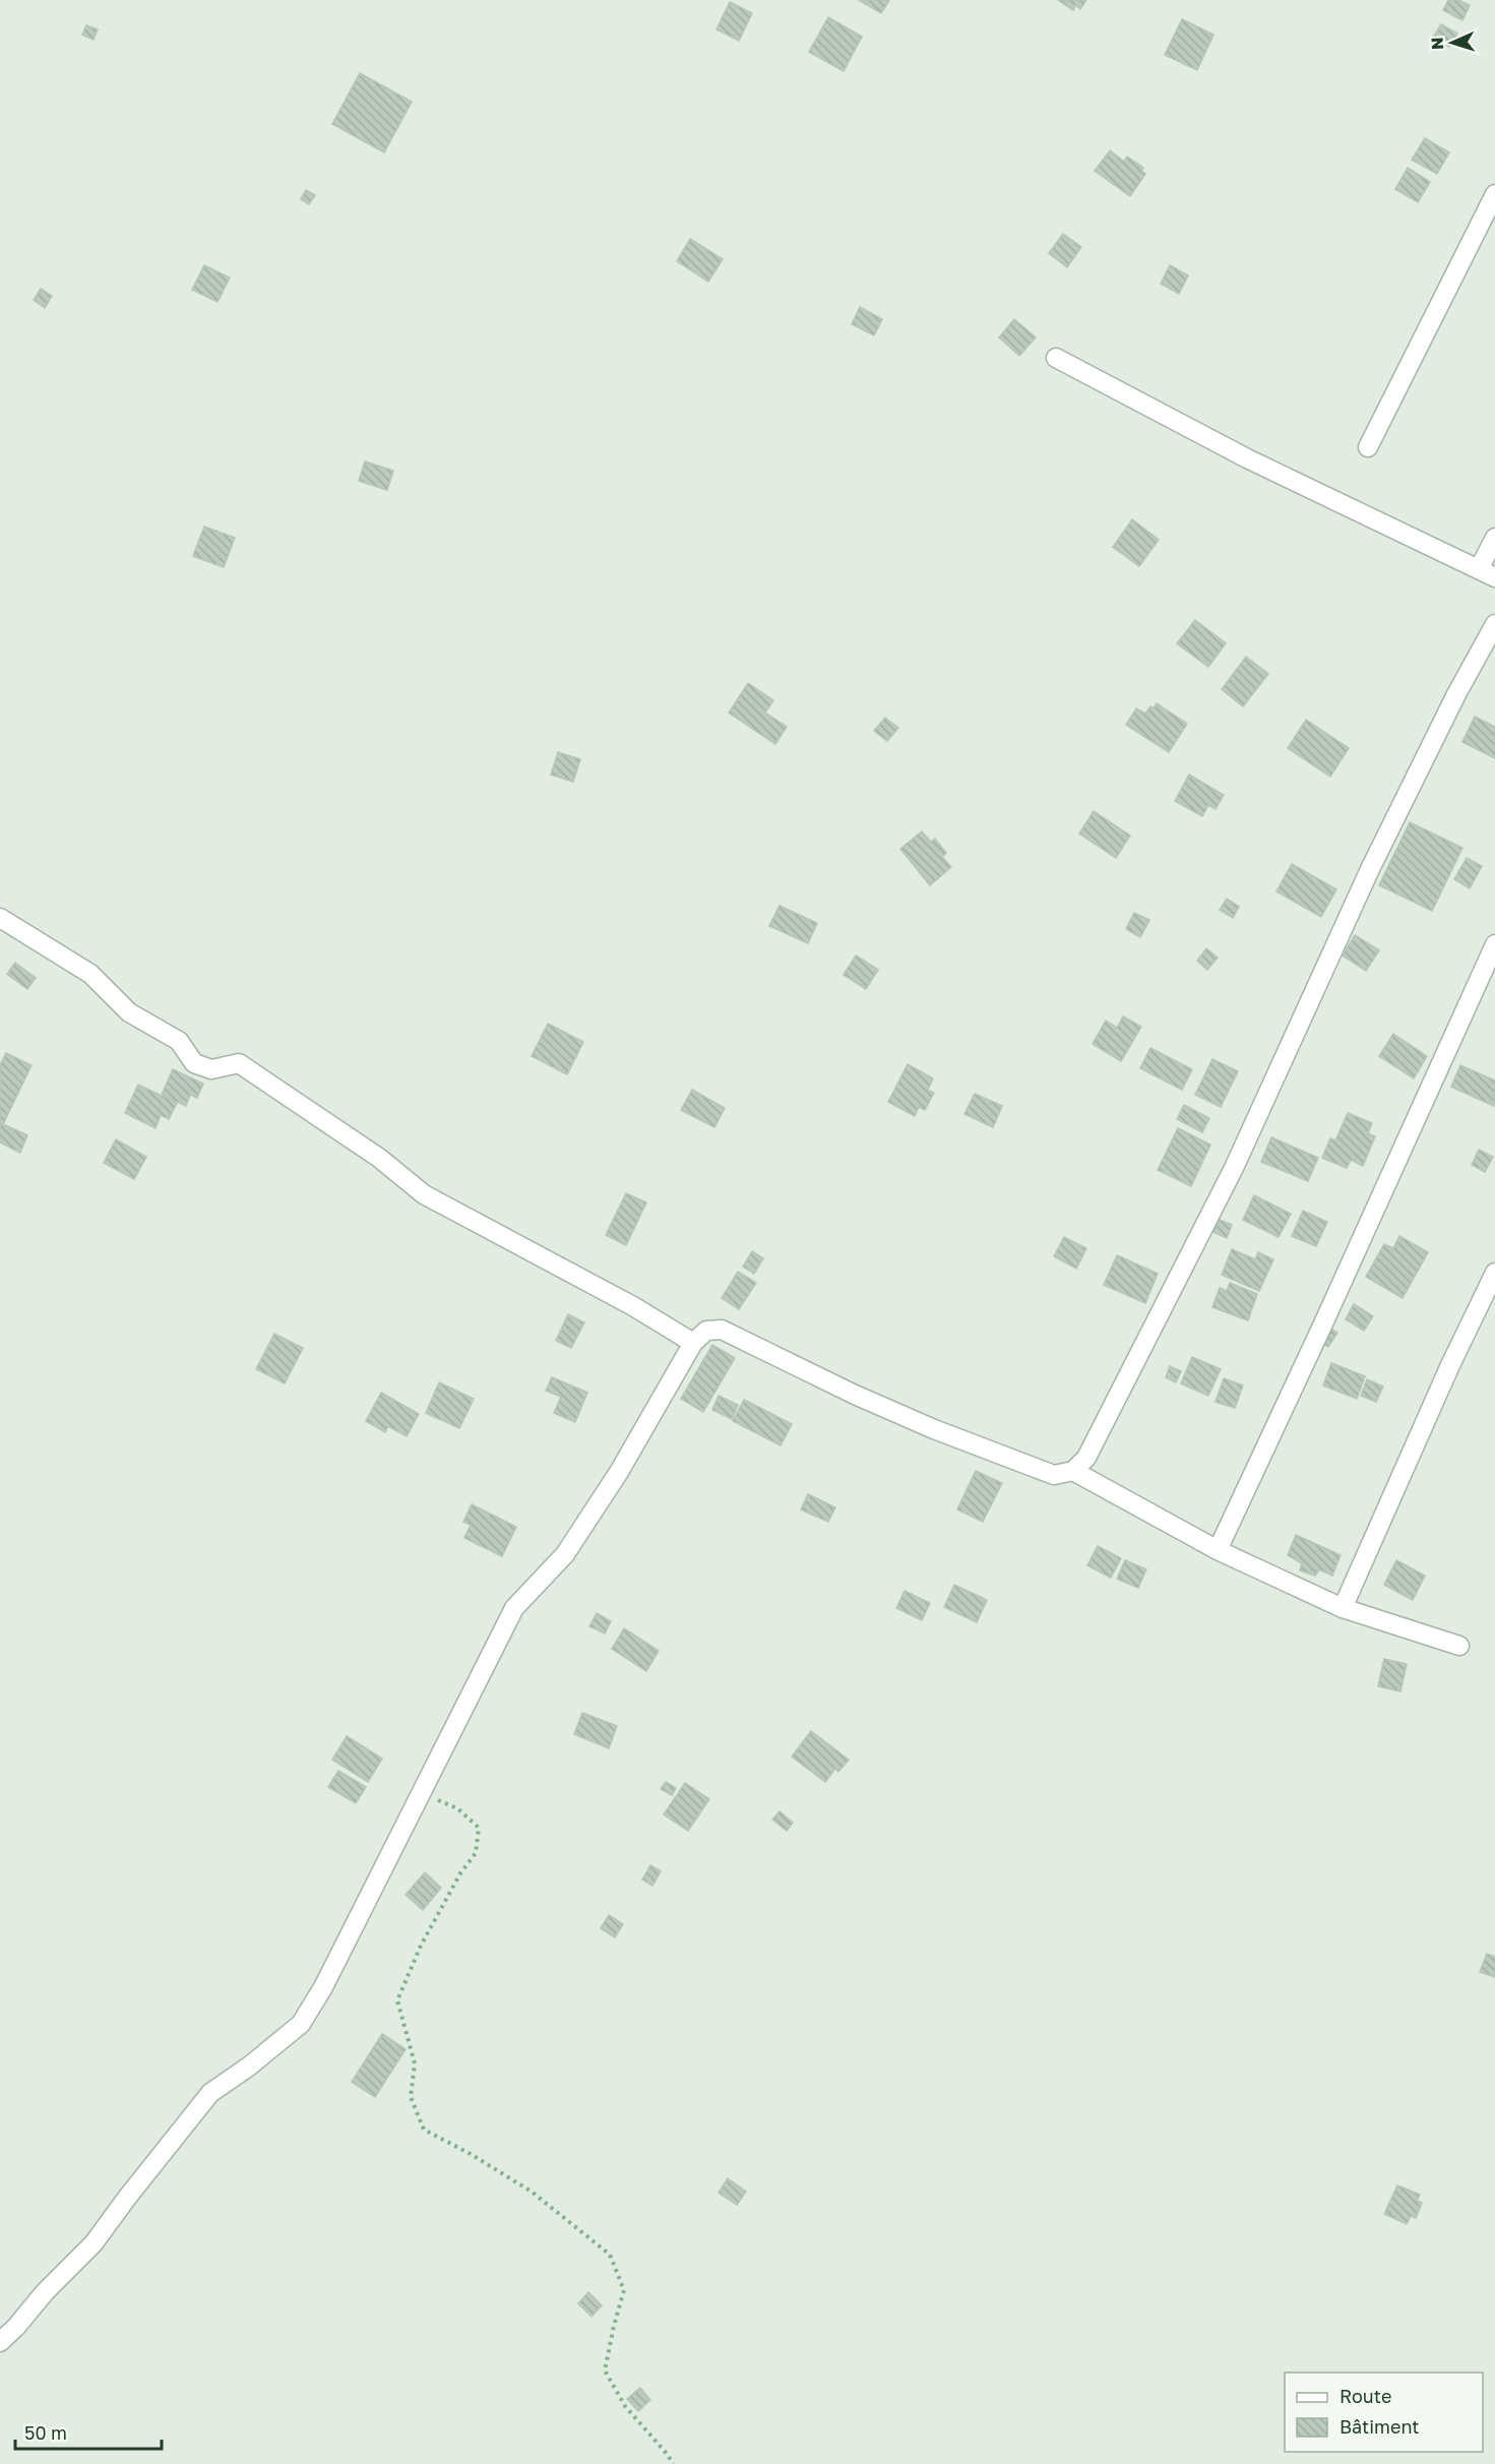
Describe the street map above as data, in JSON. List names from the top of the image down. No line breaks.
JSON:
{"legend":["Route","Bâtiment"],"scale_bar":"50 m","north":"left"}
